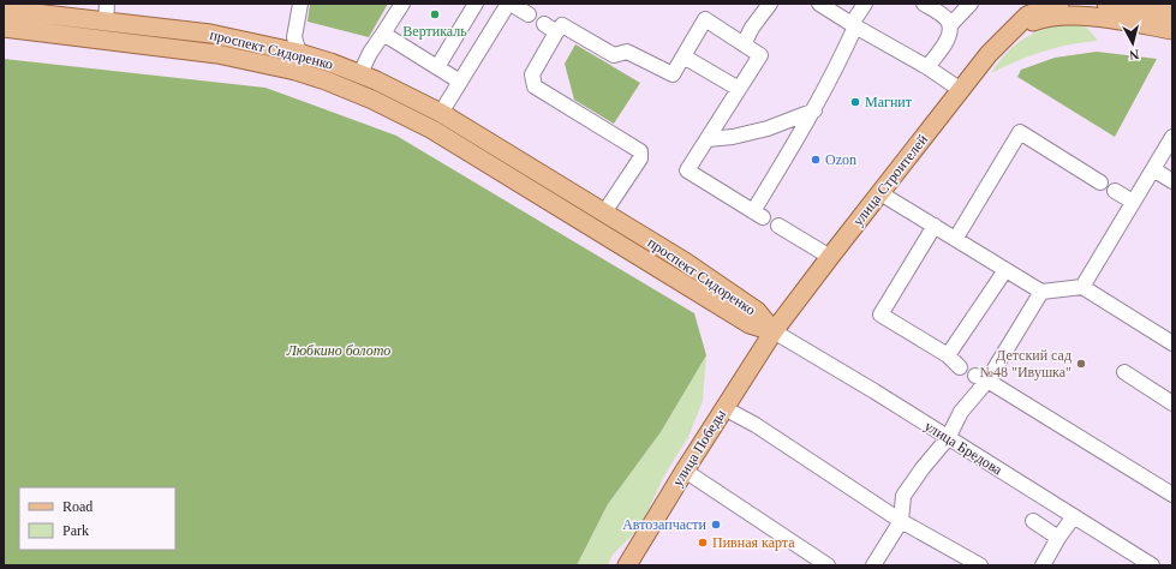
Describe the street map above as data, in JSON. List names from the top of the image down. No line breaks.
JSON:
{"streets":{"main road":["проспект Сидоренко","улица Строителей","улица Победы"],"street":["улица Бредова"]},"crossings":[["проспект Сидоренко","улица Строителей"],["проспект Сидоренко","улица Победы"],["проспект Сидоренко","улица Бредова"],["улица Строителей","улица Победы"],["улица Строителей","улица Бредова"],["улица Победы","улица Бредова"]],"parks":["Любкино болото"],"places":["Вертикаль","Магнит","Ozon","Детский сад №48 \"Ивушка\"","Автозапчасти","Пивная карта"],"legend":["Road","Park"],"north":"bottom"}
